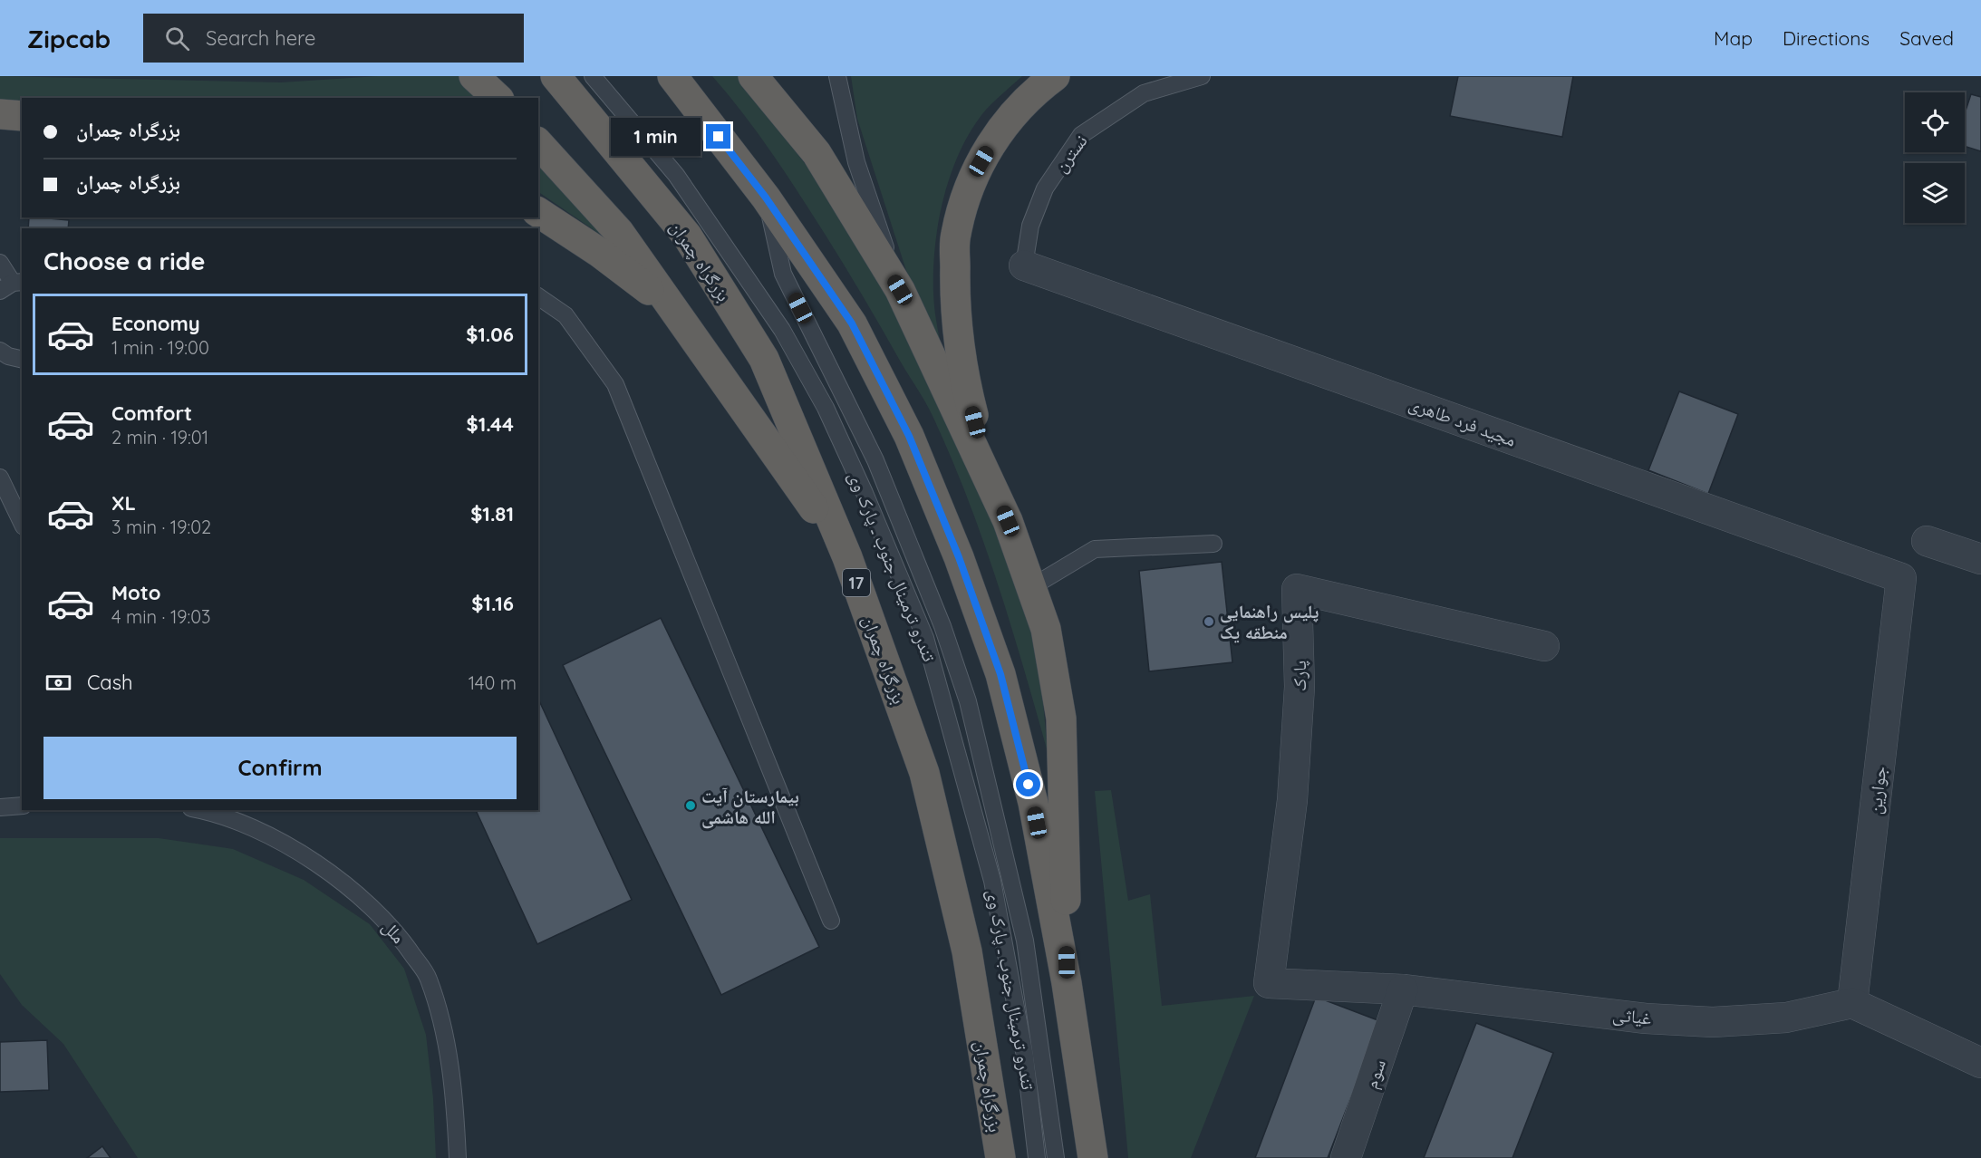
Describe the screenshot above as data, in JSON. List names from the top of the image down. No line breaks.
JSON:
{"streets":{"highway":["بزرگراه چمران","17"],"street":["مجید فرد طاهری","پارک","جوارین","غیاثی","سوم"],"lane":["نسترن","تندرو ترمینال جنوب ـ پارک وی","ملل"]},"crossings":[["نسترن","مجید فرد طاهری"],["مجید فرد طاهری","جوارین"],["پارک","غیاثی"],["جوارین","غیاثی"],["غیاثی","سوم"]],"places":["پلیس راهنمایی منطقه یک","بیمارستان آیت الله هاشمی"],"page":{"header":"Zipcab","search":"Search here","nav":["Map","Directions","Saved"],"banner":["بزرگراه چمران","بزرگراه چمران"],"bubble":"1 min","heading":"Choose a ride","list":[{"name":"Economy","note":"1 min · 19:00","value":"$1.06"},{"name":"Comfort","note":"2 min · 19:01","value":"$1.44"},{"name":"XL","note":"3 min · 19:02","value":"$1.81"},{"name":"Moto","note":"4 min · 19:03","value":"$1.16"}],"pay":["Cash","140 m"],"buttons":"Confirm"}}
